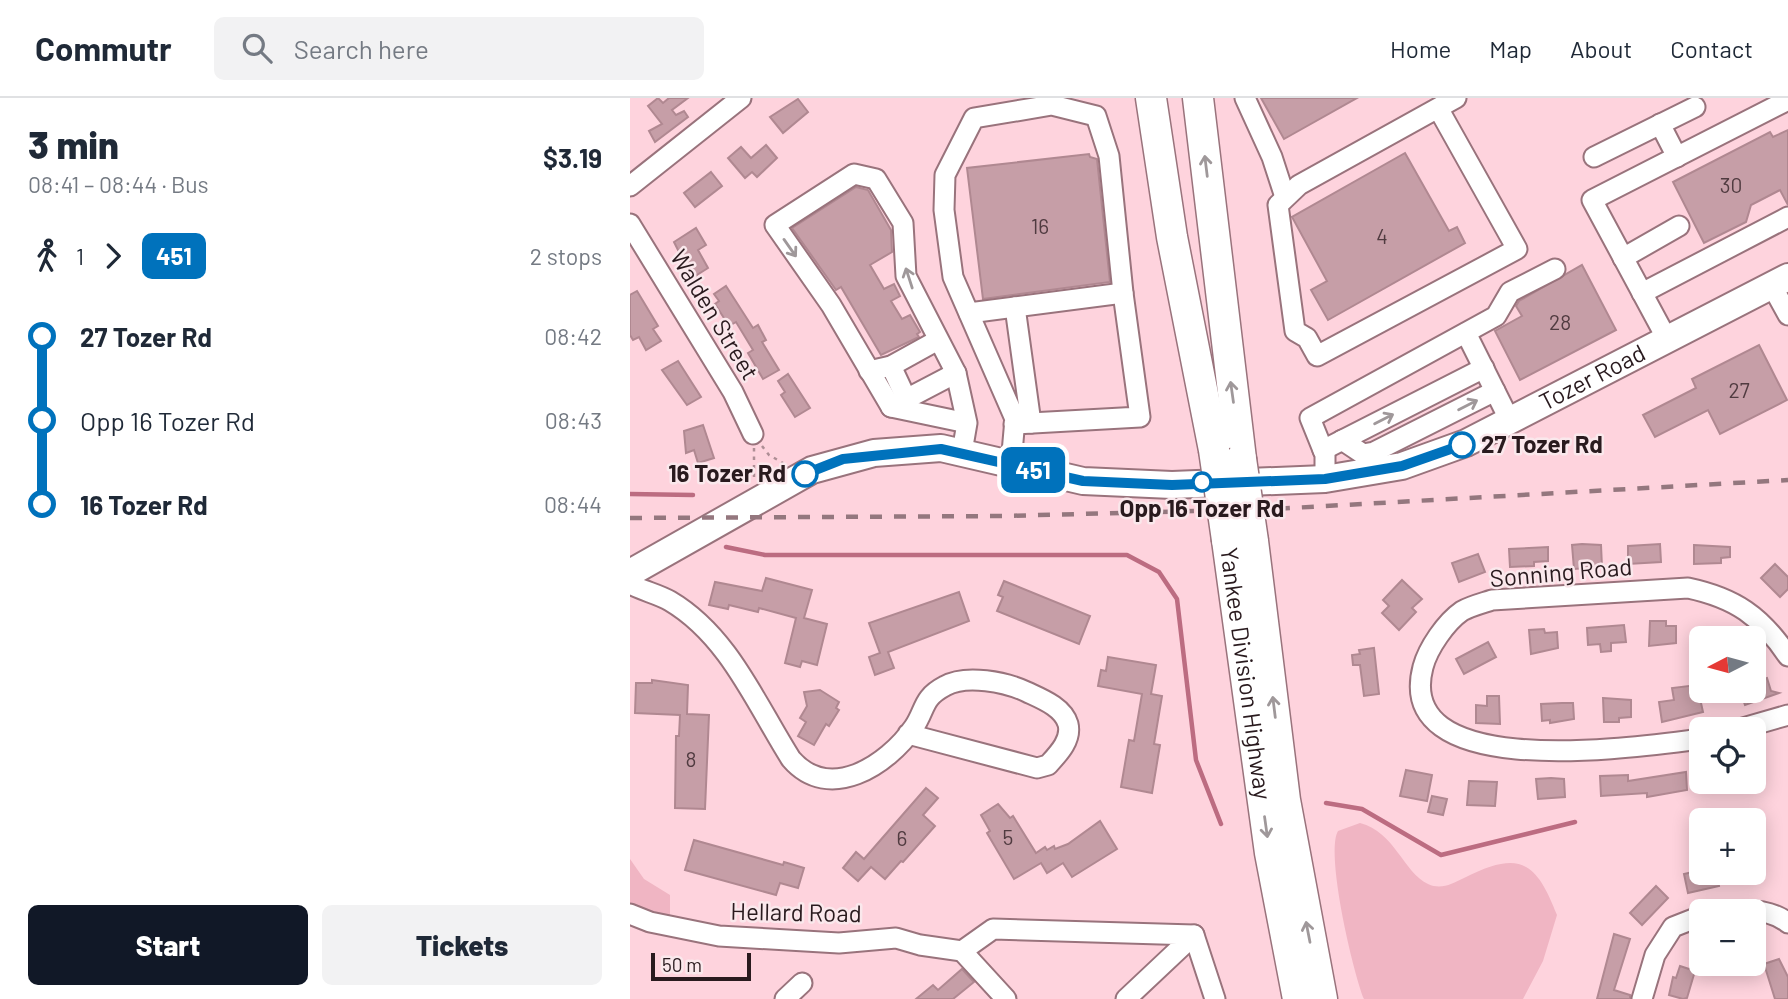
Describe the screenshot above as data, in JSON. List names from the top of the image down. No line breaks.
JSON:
{"streets":{"highway":["Yankee Division Highway"],"main road":["Tozer Road"],"street":["Walden Street","Sonning Road","Hellard Road"]},"places":["27 Tozer Rd","16 Tozer Rd","Opp 16 Tozer Rd"],"lines":["bus line 451"],"house_numbers":["30","16","4","28","27","8","5","6"],"scale_bar":"50 m","north":"left","page":{"header":"Commutr","search":"Search here","nav":["Home","Map","About","Contact"],"heading":["3 min","08:41 – 08:44 · Bus","$3.19"],"on_map":"451","legs":["1","451","2 stops"],"list":[{"name":"27 Tozer Rd","value":"08:42"},{"name":"Opp 16 Tozer Rd","value":"08:43"},{"name":"16 Tozer Rd","value":"08:44"}],"map_buttons":["+","−"],"buttons":["Start","Tickets"],"scale":"50 m"}}
